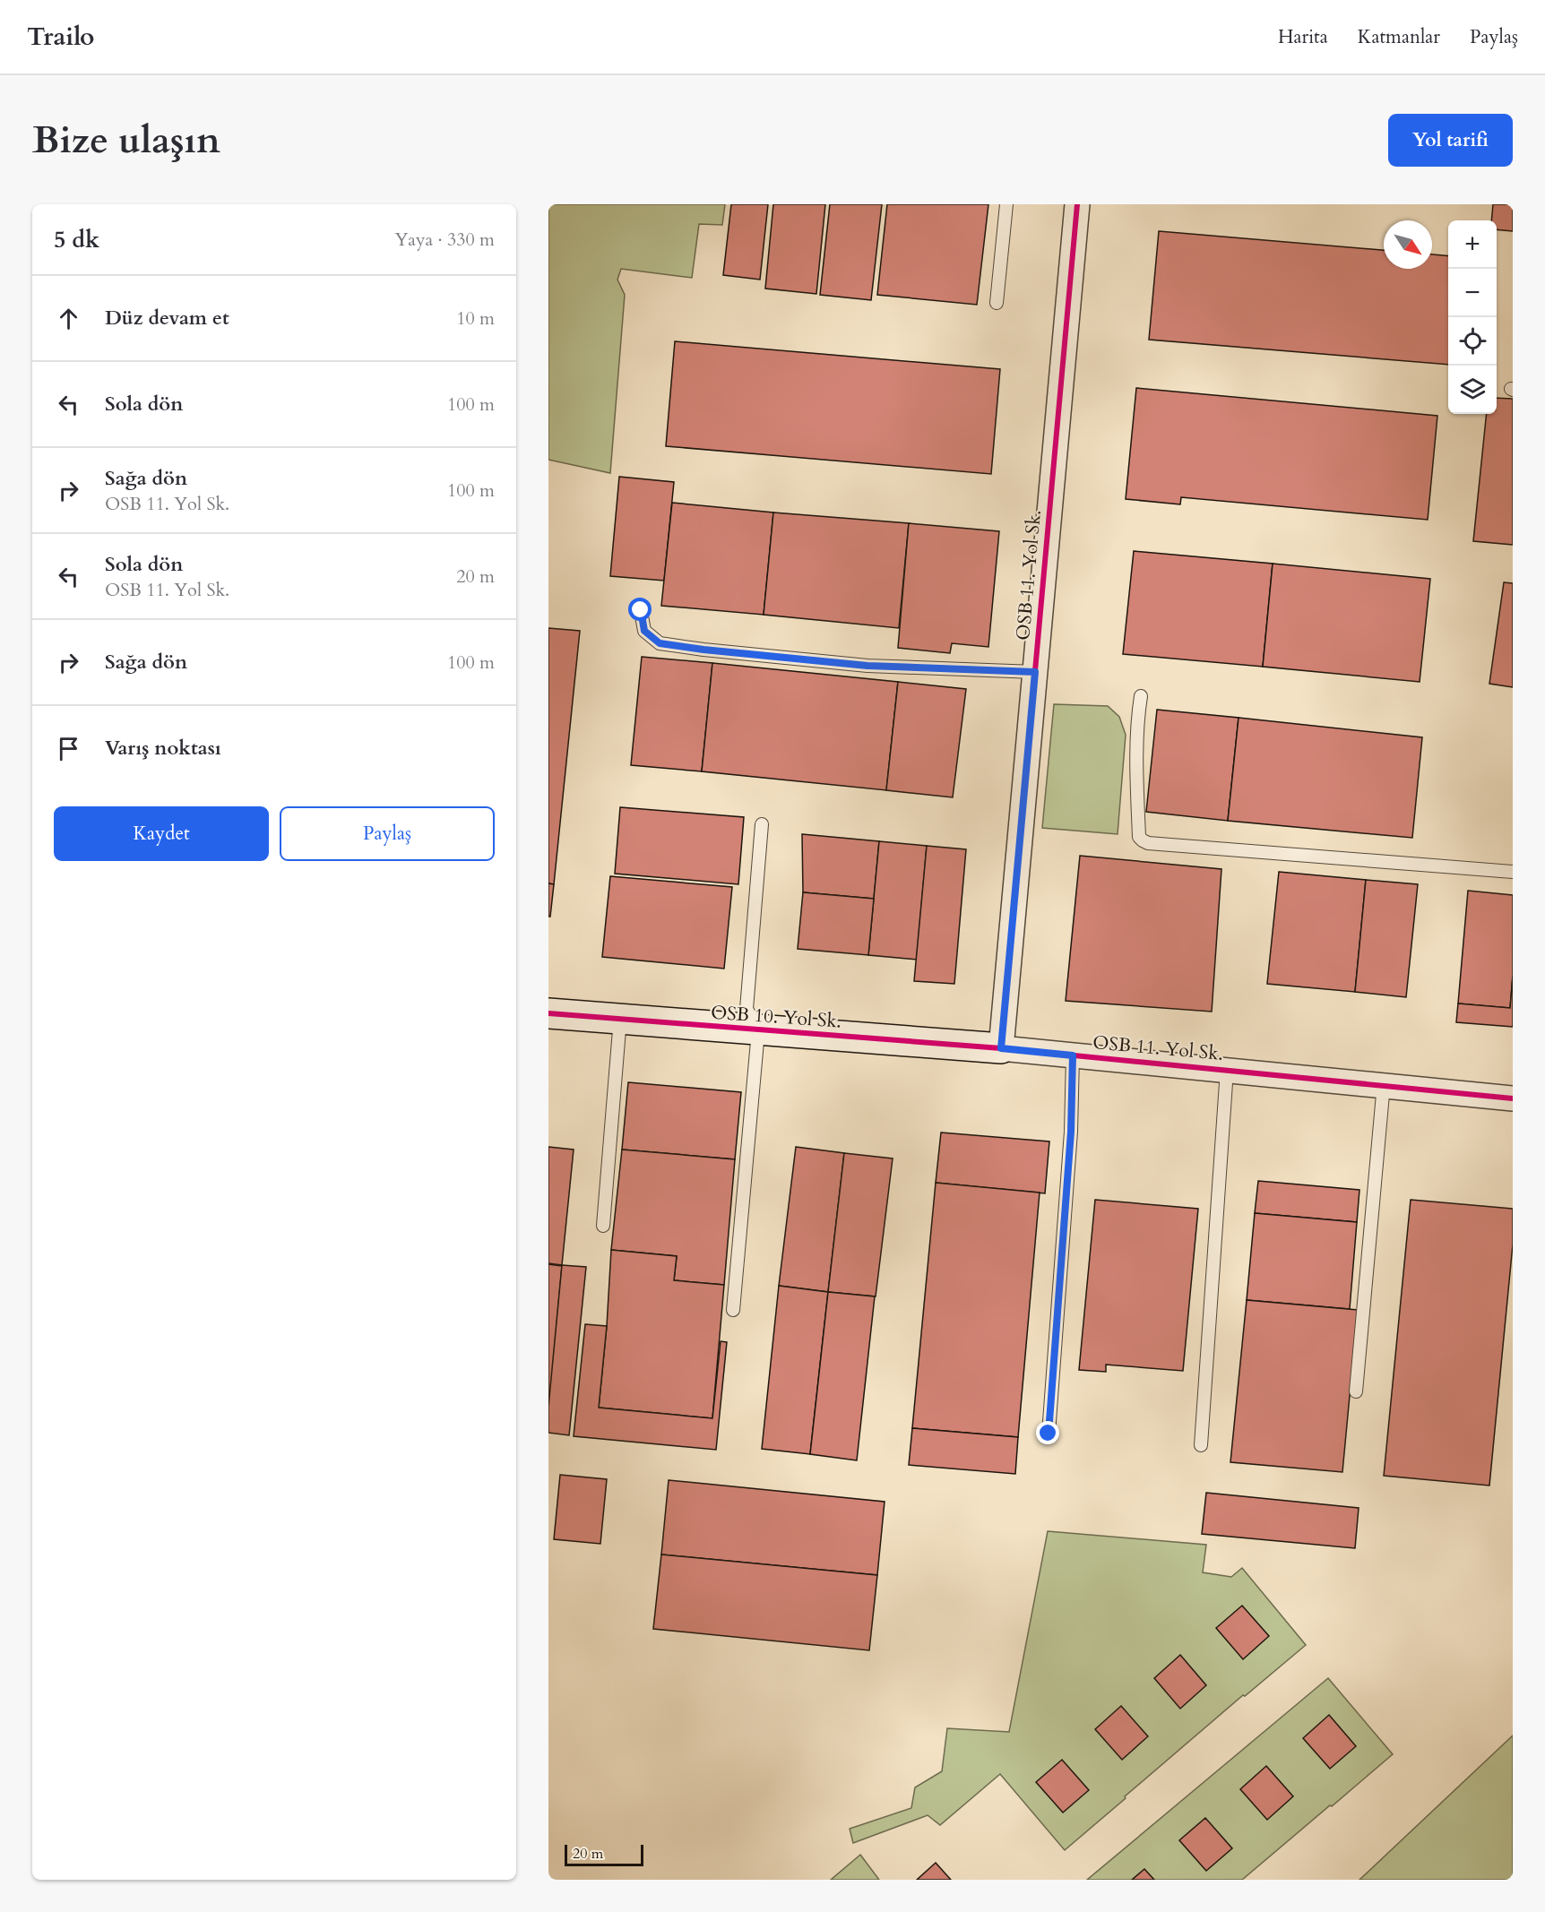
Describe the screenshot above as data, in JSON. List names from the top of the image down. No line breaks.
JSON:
{"streets":{"street":["OSB 11. Yol Sk.","OSB 10. Yol Sk."]},"crossings":[["OSB 11. Yol Sk.","OSB 10. Yol Sk."]],"scale_bar":"20 m","north":"bottom right","page":{"header":"Trailo","nav":["Harita","Katmanlar","Paylaş"],"buttons":["Yol tarifi",["Kaydet","Paylaş"]],"title":"Bize ulaşın","heading":["5 dk","Yaya · 330 m"],"map_buttons":["+","−"],"list":[["Düz devam et","10 m"],["Sola dön","100 m"],["Sağa dön","OSB 11. Yol Sk.","100 m"],["Sola dön","OSB 11. Yol Sk.","20 m"],["Sağa dön","100 m"],"Varış noktası"],"scale":"20 m"}}
